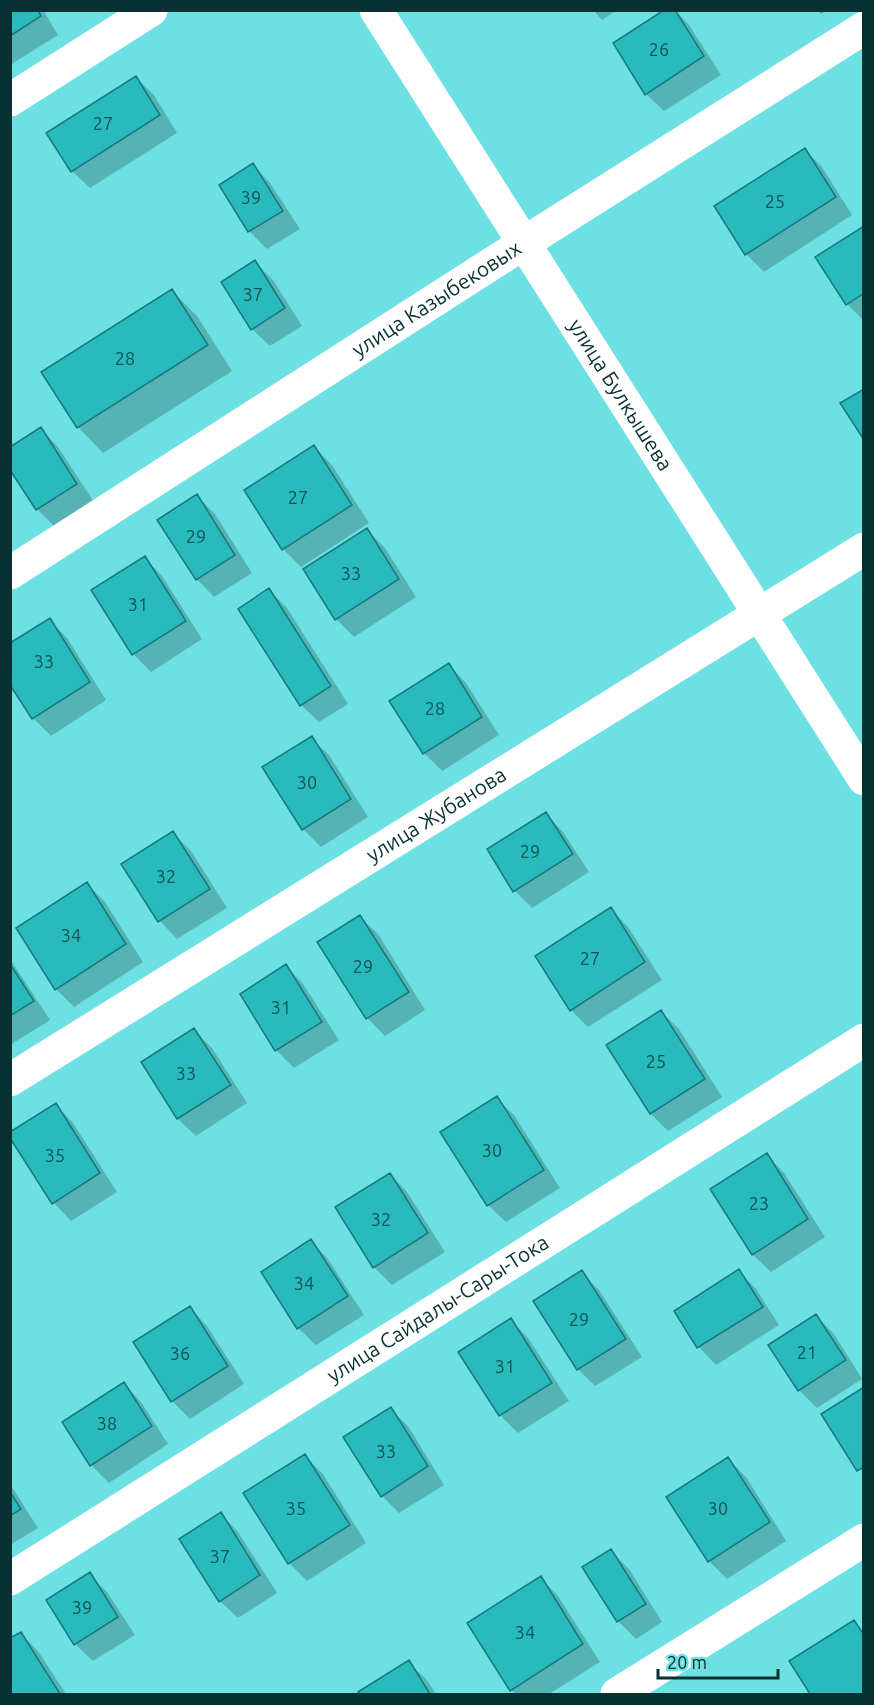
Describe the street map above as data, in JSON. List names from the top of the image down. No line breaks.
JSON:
{"streets":{"street":["улица Казыбековых","улица Булкышева","улица Жубанова","улица Сайдалы-Сары-Тока"]},"crossings":[["улица Казыбековых","улица Булкышева"],["улица Булкышева","улица Жубанова"]],"house_numbers":["26","27","39","25","37","28","27","29","33","31","33","28","30","29","32","34","27","29","31","25","33","30","35","23","32","34","29","21","36","31","38","33","35","30","37","39","34"],"scale_bar":"20 m"}
